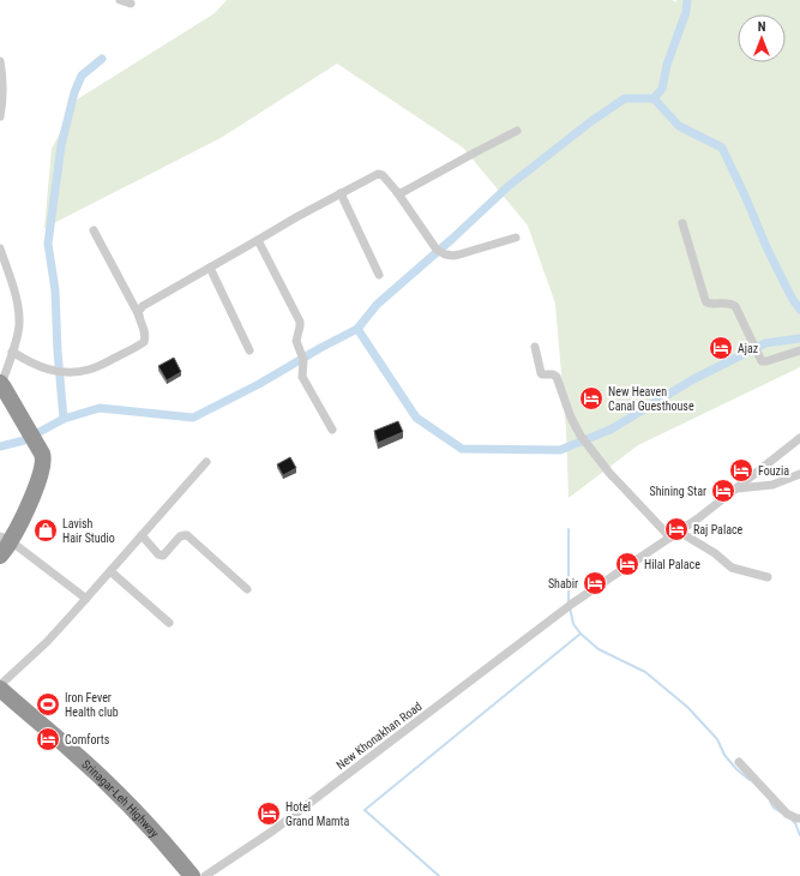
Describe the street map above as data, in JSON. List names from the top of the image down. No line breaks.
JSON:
{"streets":{"highway":["Srinagar-Leh Highway"],"street":["New Khonakhan Road"]},"places":{"hotel":["Ajaz","New Heaven Canal Guesthouse","Fouzia","Shining Star","Raj Palace","Hilal Palace","Shabir","Comforts","Hotel Grand Mamta"],"shop":["Lavish Hair Studio"],"sports":["Iron Fever Health club"]},"north":"top"}
